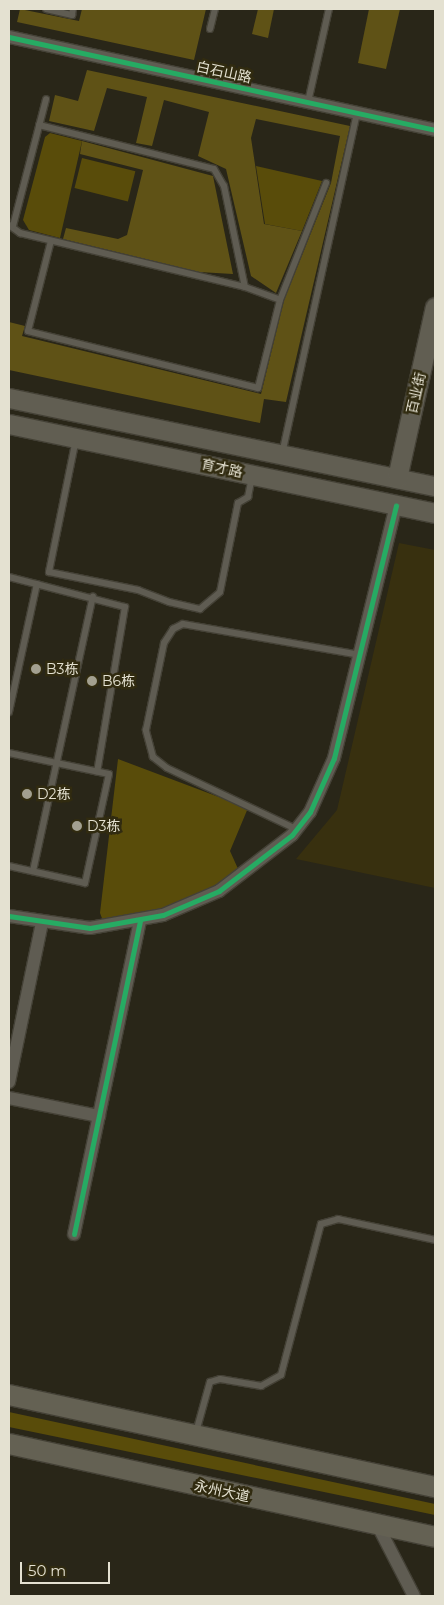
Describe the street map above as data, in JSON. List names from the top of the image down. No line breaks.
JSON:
{"streets":{"main road":["百业街","育才路","永州大道"],"street":["白石山路"]},"crossings":[["百业街","育才路"]],"places":["B3栋","B6栋","D2栋","D3栋"],"scale_bar":"50 m"}
